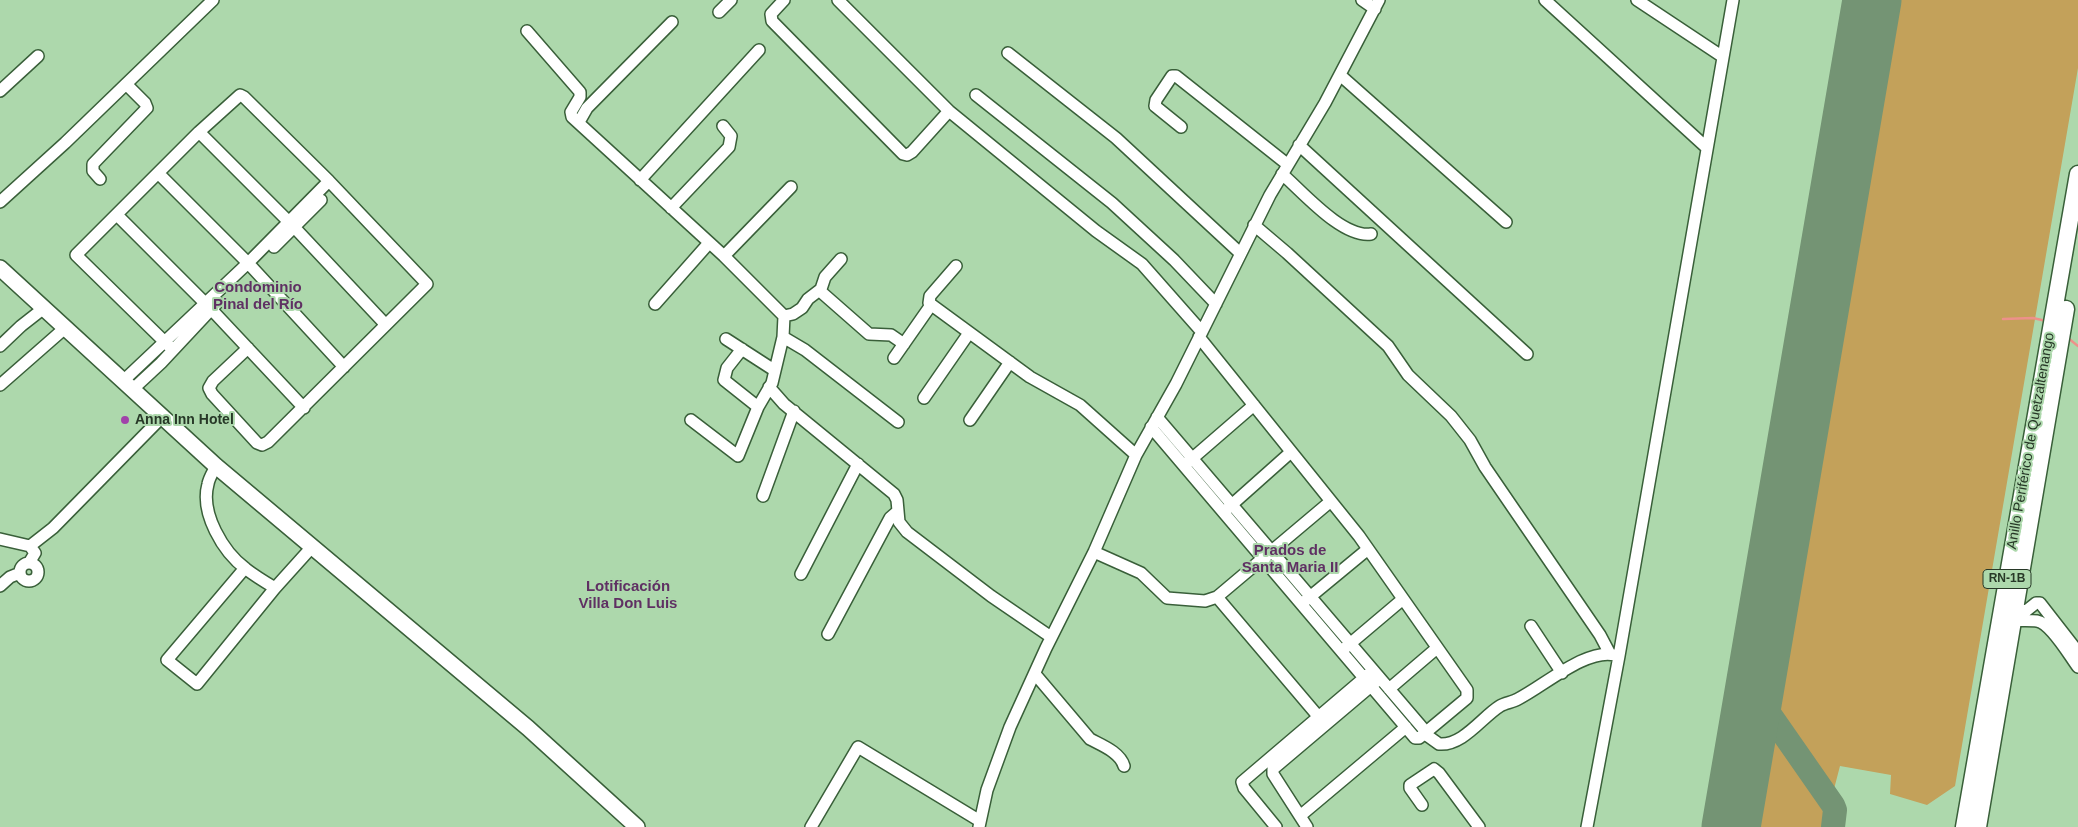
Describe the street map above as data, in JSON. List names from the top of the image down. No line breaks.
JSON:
{"streets":{"highway":["Anillo Periférico de Quetzaltenango","RN-1B"]},"districts":["Condominio Pinal del Río","Prados de Santa Maria II","Lotificación Villa Don Luis"],"places":["Anna Inn Hotel"]}
